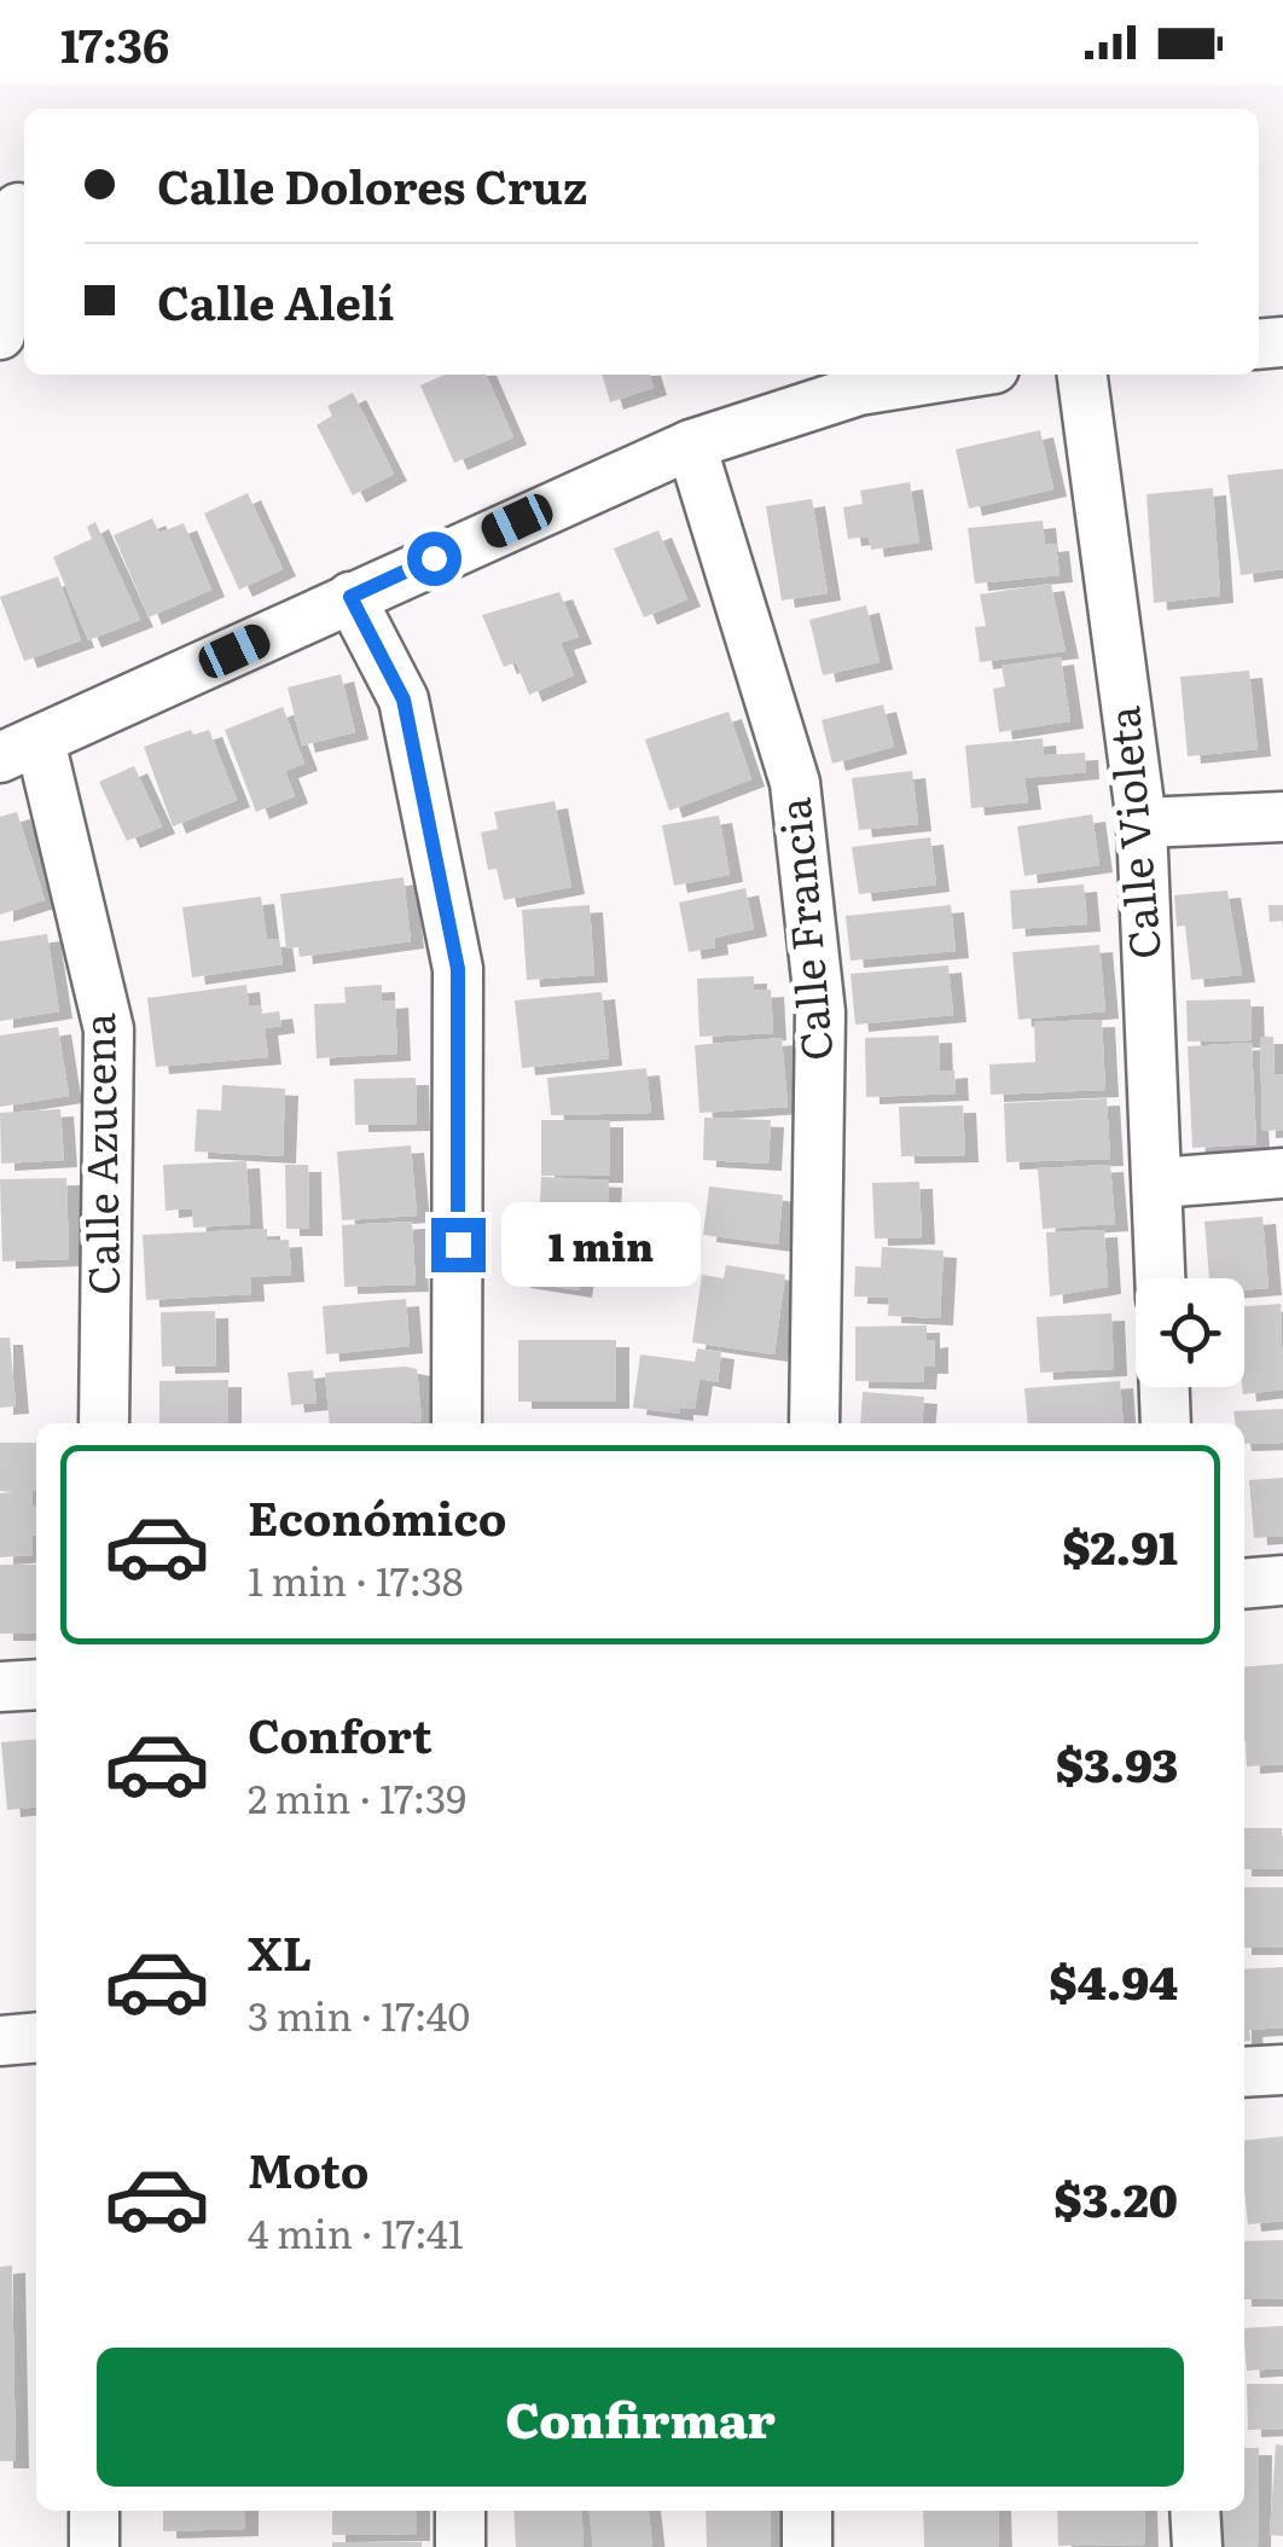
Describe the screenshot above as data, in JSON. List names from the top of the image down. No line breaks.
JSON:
{"streets":{"street":["Calle Violeta","Calle Francia","Calle Azucena"]},"page":{"status":"17:36","banner":["Calle Dolores Cruz","Calle Alelí"],"bubble":"1 min","list":[{"name":"Económico","note":"1 min · 17:38","value":"$2.91"},{"name":"Confort","note":"2 min · 17:39","value":"$3.93"},{"name":"XL","note":"3 min · 17:40","value":"$4.94"},{"name":"Moto","note":"4 min · 17:41","value":"$3.20"}],"buttons":"Confirmar"}}
